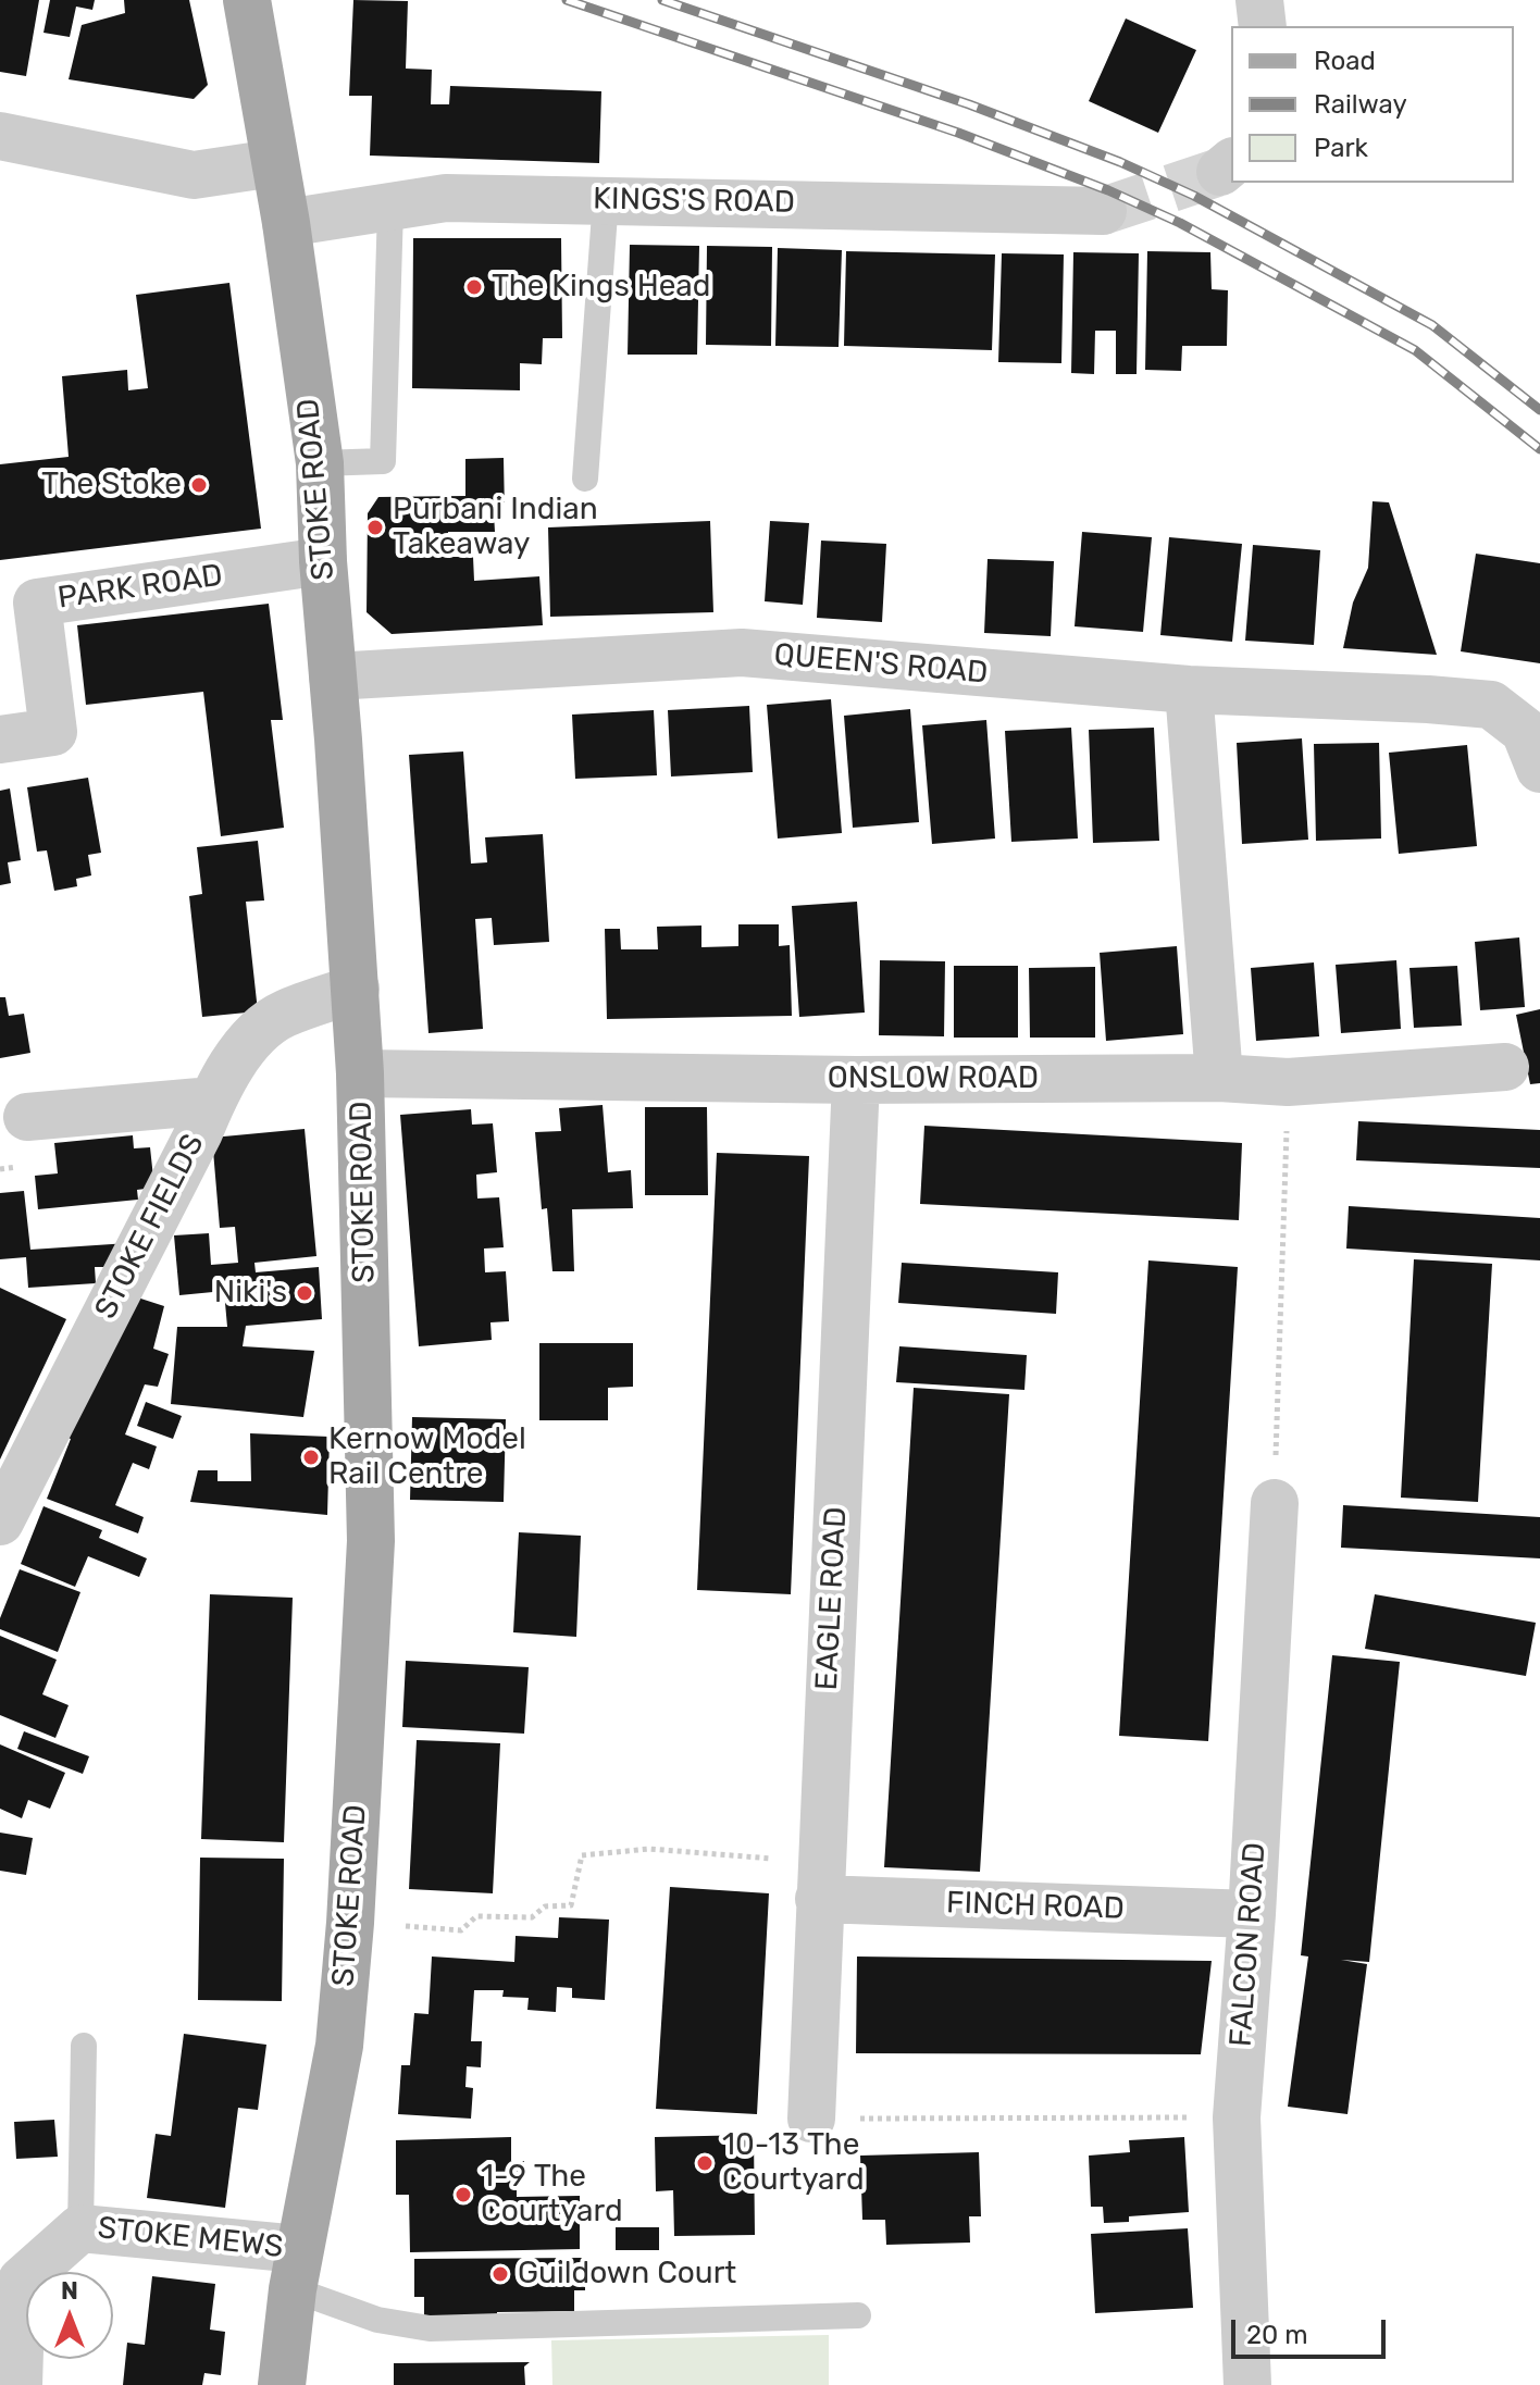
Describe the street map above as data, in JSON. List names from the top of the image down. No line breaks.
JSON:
{"streets":{"main road":["STOKE ROAD"],"street":["KINGS'S ROAD","PARK ROAD","QUEEN'S ROAD","ONSLOW ROAD","STOKE FIELDS","EAGLE ROAD","FINCH ROAD","FALCON ROAD","STOKE MEWS"]},"crossings":[["KINGS'S ROAD","STOKE ROAD"],["STOKE ROAD","PARK ROAD"],["STOKE ROAD","QUEEN'S ROAD"],["STOKE ROAD","ONSLOW ROAD"],["STOKE ROAD","STOKE FIELDS"],["STOKE ROAD","STOKE MEWS"],["ONSLOW ROAD","EAGLE ROAD"],["EAGLE ROAD","FINCH ROAD"],["FINCH ROAD","FALCON ROAD"]],"places":["The Kings Head","The Stoke","Purbani Indian Takeaway","Niki's","Kernow Model Rail Centre","10-13 The Courtyard","1-9 The Courtyard","Guildown Court"],"legend":["Road","Railway","Park"],"scale_bar":"20 m","north":"top"}
